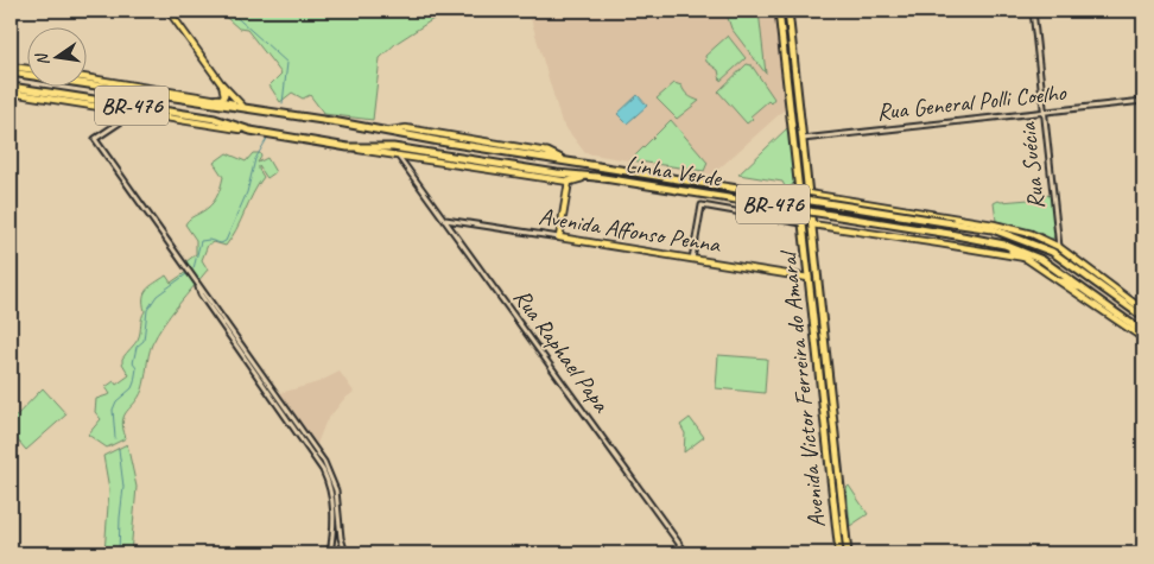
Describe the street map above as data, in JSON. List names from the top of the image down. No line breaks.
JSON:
{"streets":{"highway":["BR-476","Linha Verde","Avenida Victor Ferreira do Amaral"],"main road":["Avenida Affonso Penna"],"street":["Rua General Polli Coelho","Rua Suécia","Rua Raphael Papa"]},"crossings":[["Rua General Polli Coelho","Rua Suécia"],["Rua General Polli Coelho","Avenida Victor Ferreira do Amaral"],["Linha Verde","Avenida Affonso Penna"],["Linha Verde","Rua Raphael Papa"],["Linha Verde","Avenida Victor Ferreira do Amaral"],["Avenida Affonso Penna","Rua Raphael Papa"],["Avenida Affonso Penna","Avenida Victor Ferreira do Amaral"]],"north":"left"}
